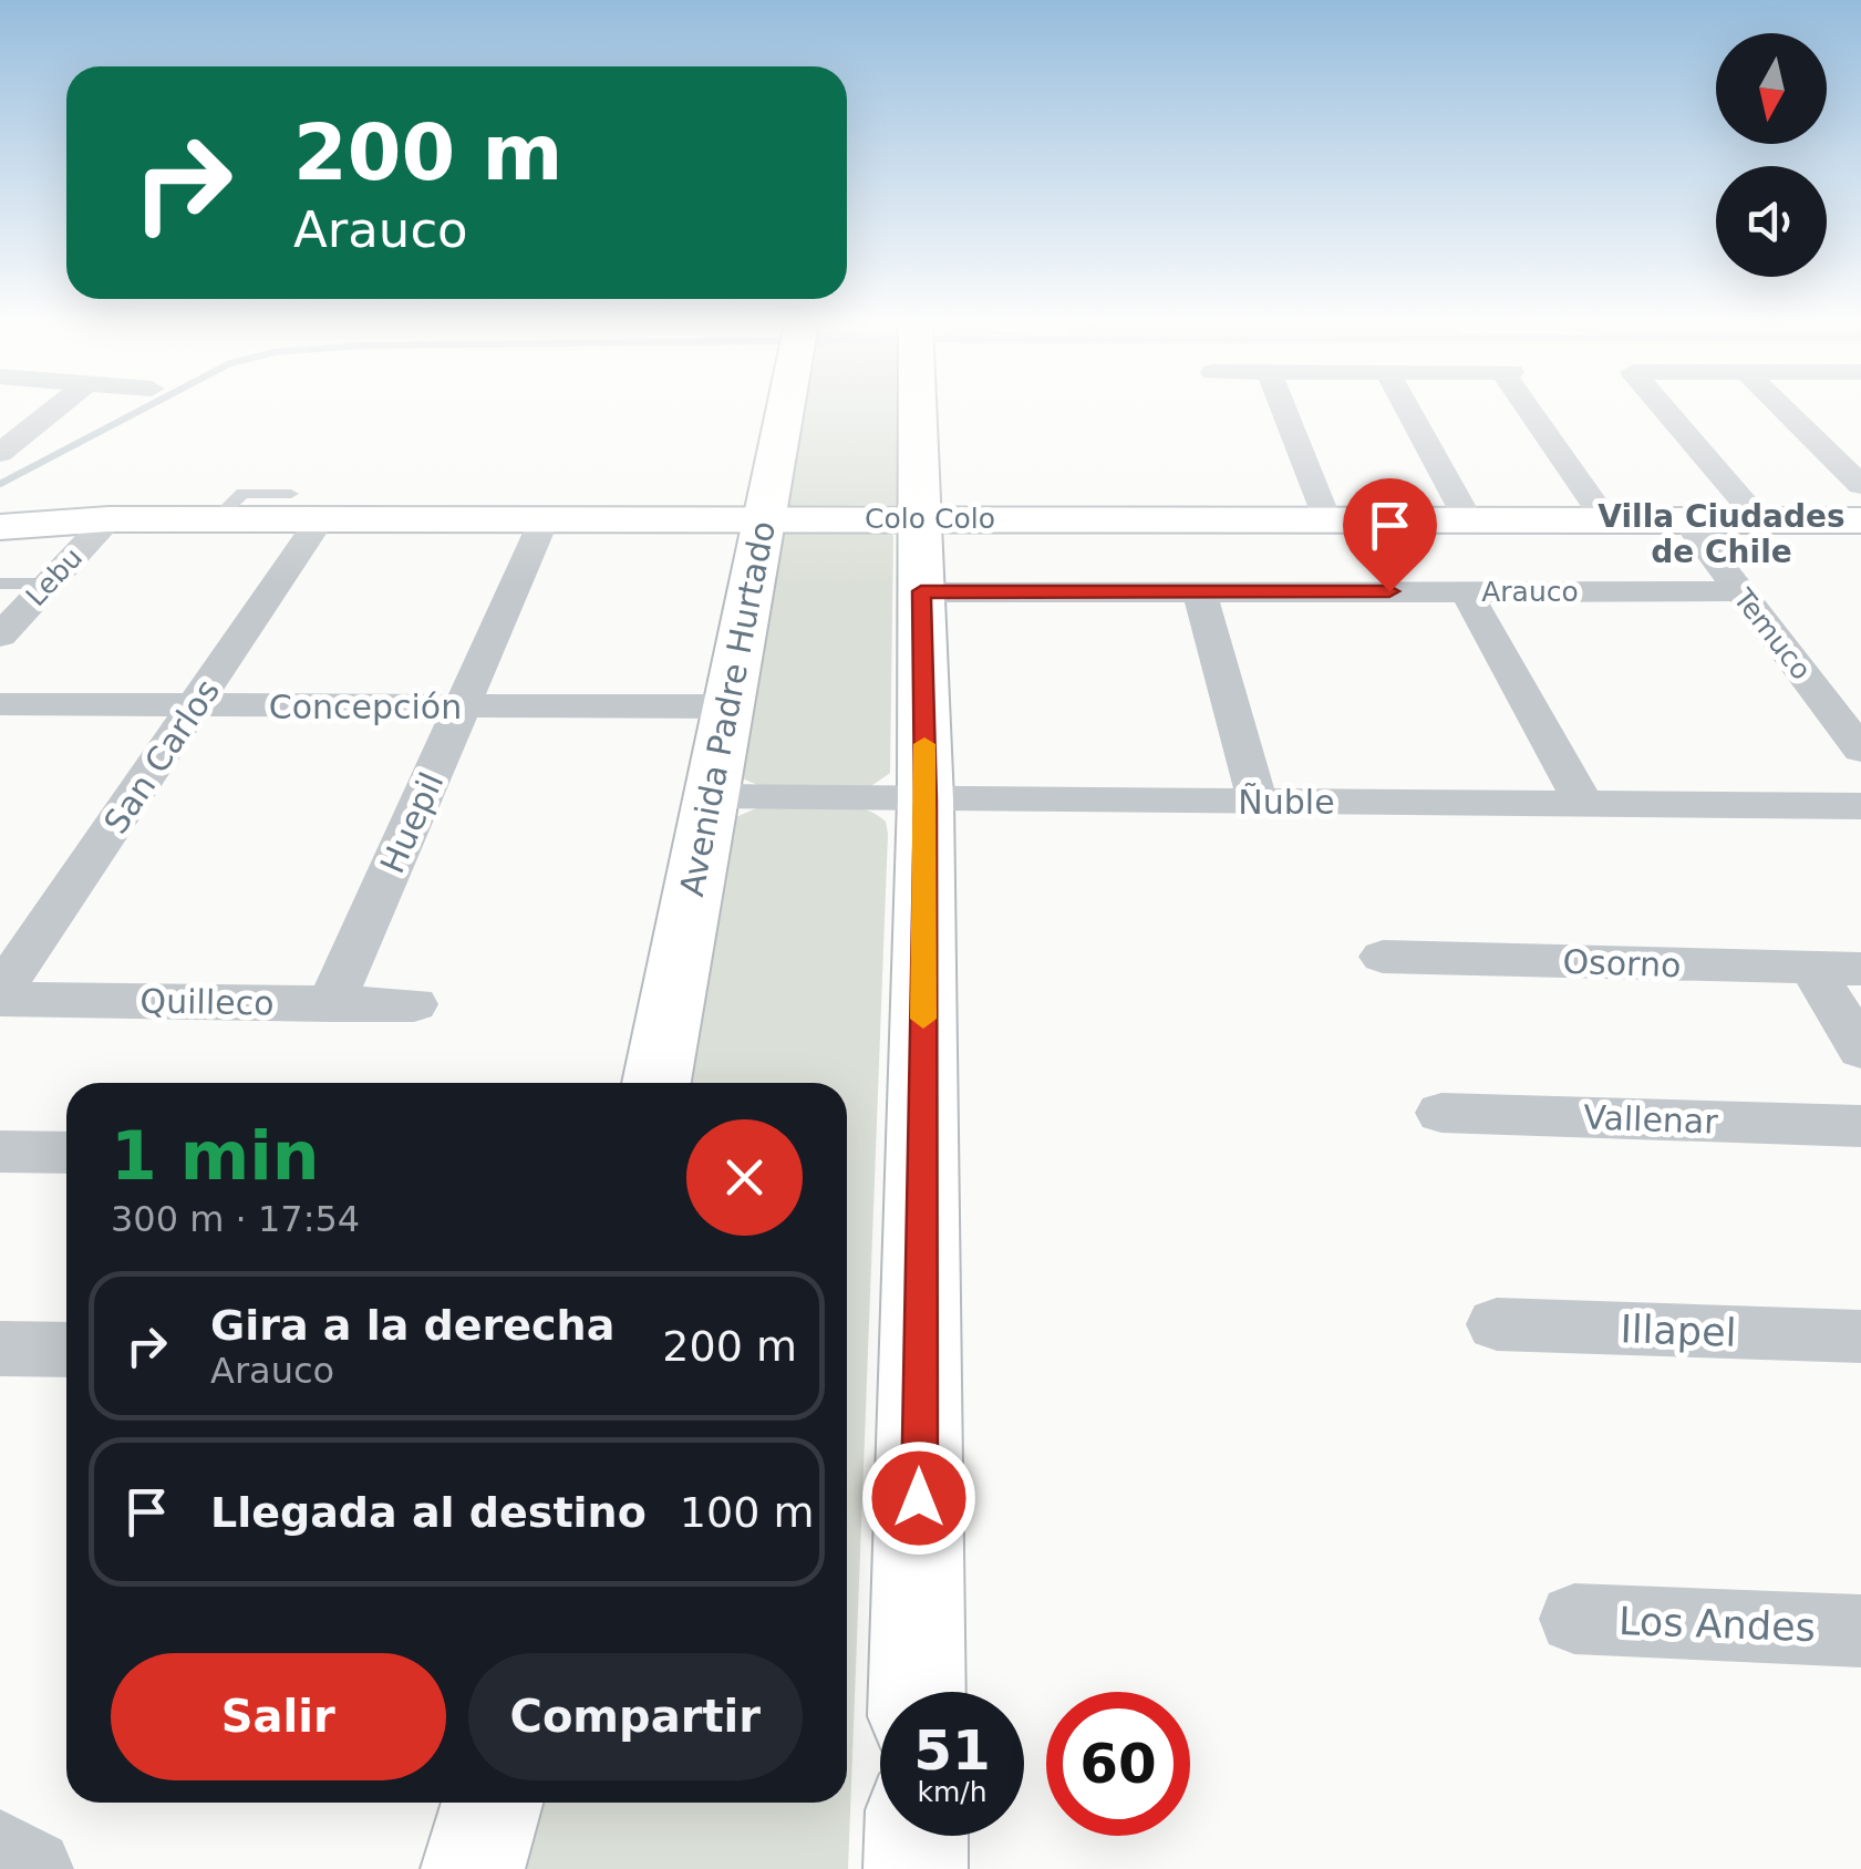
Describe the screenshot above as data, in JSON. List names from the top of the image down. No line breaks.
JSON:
{"streets":{"main road":["Colo Colo","Avenida Padre Hurtado"],"street":["Lebu","Arauco","Temuco","Concepción","San Carlos","Ñuble","Huepil","Osorno","Quilleco","Vallenar","Illapel","Los Andes"]},"crossings":[["Colo Colo","Lebu"],["Colo Colo","Temuco"],["Colo Colo","Avenida Padre Hurtado"],["Colo Colo","San Carlos"],["Colo Colo","Huepil"],["Arauco","Temuco"],["Concepción","Avenida Padre Hurtado"],["Concepción","San Carlos"],["Concepción","Huepil"],["Avenida Padre Hurtado","Ñuble"],["San Carlos","Quilleco"],["Huepil","Quilleco"]],"districts":["Villa Ciudades de Chile"],"north":"bottom","page":{"turn":["200 m","Arauco"],"heading":["1 min","300 m · 17:54"],"list":[{"name":"Gira a la derecha","note":"Arauco","value":"200 m"},{"name":"Llegada al destino","value":"100 m"}],"buttons":["Salir","Compartir"],"speed":"51 km/h","limit":"60"}}
